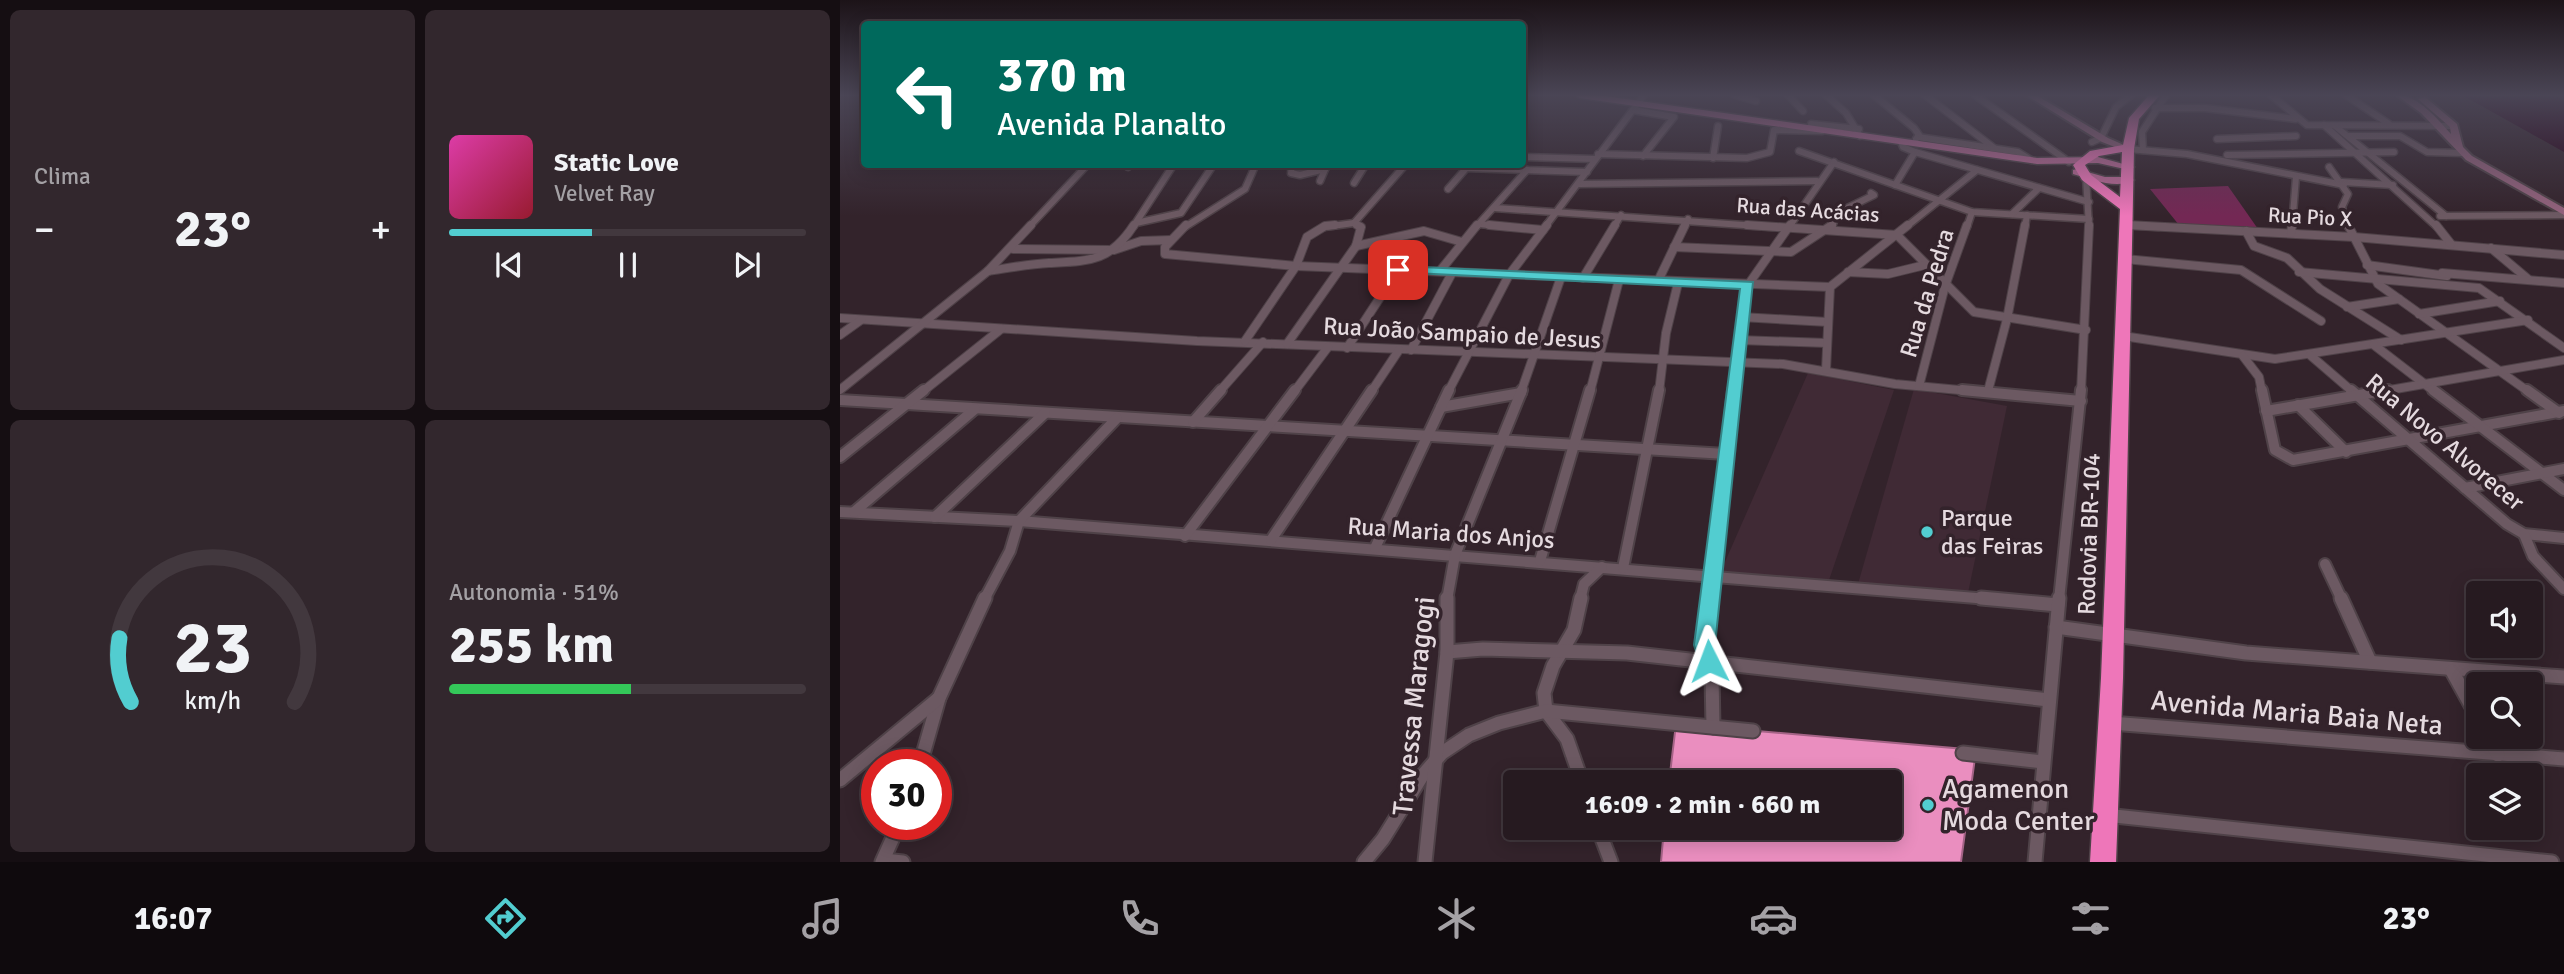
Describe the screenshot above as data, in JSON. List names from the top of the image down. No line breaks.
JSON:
{"streets":{"highway":["Rodovia BR-104"],"street":["Rua das Acácias","Rua Pio X","Rua da Pedra","Rua João Sampaio de Jesus","Rua Novo Alvorecer","Rua Maria dos Anjos","Travessa Maragogi","Avenida Maria Baia Neta"]},"crossings":[["Rua das Acácias","Rua da Pedra"],["Rua Pio X","Rodovia BR-104"],["Rua da Pedra","Rua João Sampaio de Jesus"],["Rua João Sampaio de Jesus","Travessa Maragogi"],["Rua Maria dos Anjos","Travessa Maragogi"],["Rodovia BR-104","Avenida Maria Baia Neta"]],"places":["Parque das Feiras","Agamenon Moda Center"],"page":{"tile":["Clima",["Autonomia · 51%","255 km"]],"turn":["370 m","Avenida Planalto"],"song":["Static Love","Velvet Ray"],"heat":["−","23°","+"],"limit":"30","trip":"16:09 · 2 min · 660 m","tabs":["16:07","23°"],"gauge":["23","km/h"]}}
